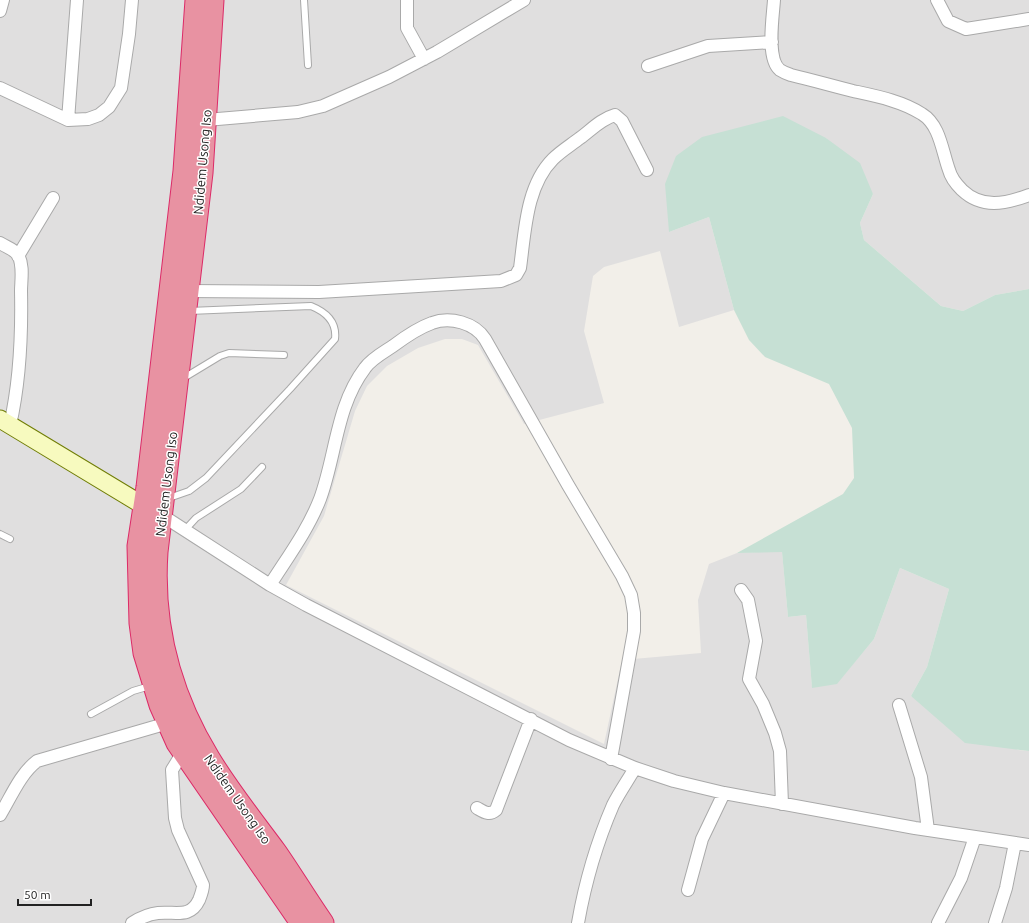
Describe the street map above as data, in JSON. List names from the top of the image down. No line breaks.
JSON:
{"streets":{"highway":["Ndidem Usong Iso"]},"scale_bar":"50 m"}
